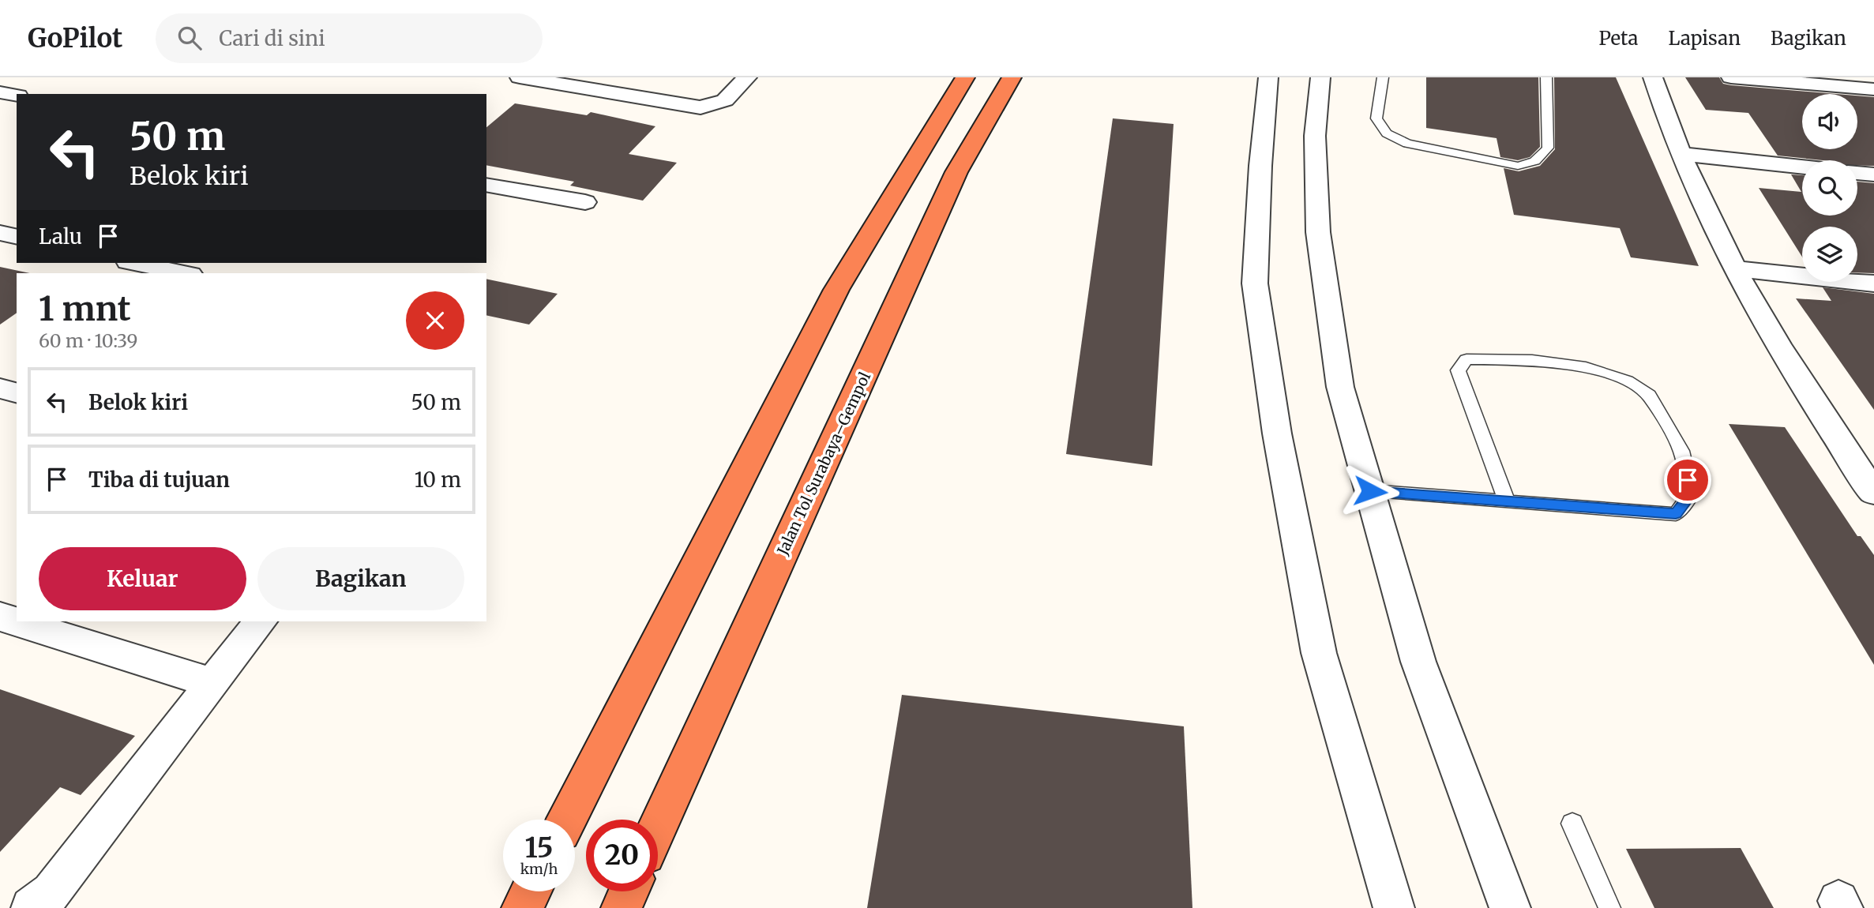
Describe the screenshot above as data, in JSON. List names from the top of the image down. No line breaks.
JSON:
{"streets":{"highway":["Jalan Tol Surabaya–Gempol"]},"page":{"header":"GoPilot","search":"Cari di sini","nav":["Peta","Lapisan","Bagikan"],"turn":["50 m","Belok kiri"],"then":"Lalu","heading":["1 mnt","60 m · 10:39"],"list":[{"name":"Belok kiri","value":"50 m"},{"name":"Tiba di tujuan","value":"10 m"}],"buttons":["Keluar","Bagikan"],"speed":"15 km/h","limit":"20"}}
